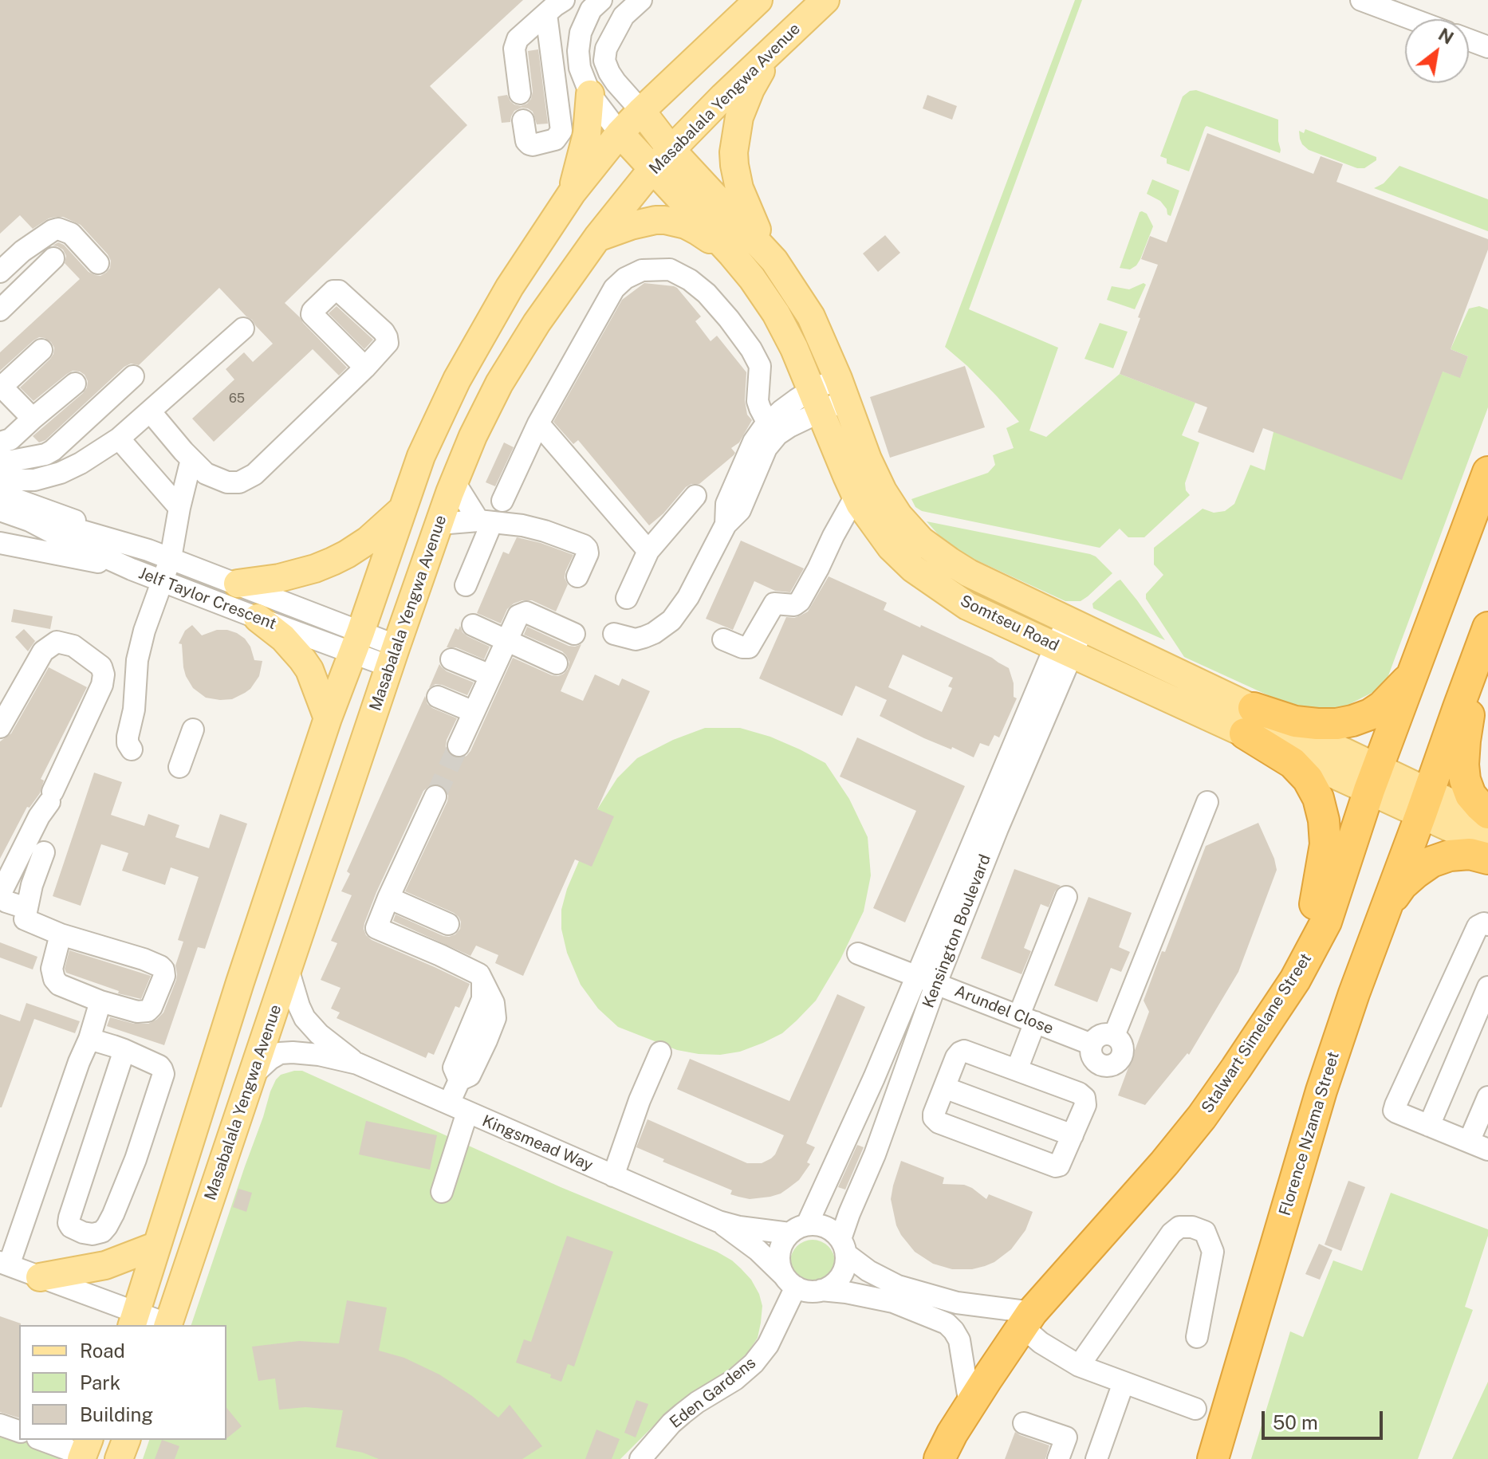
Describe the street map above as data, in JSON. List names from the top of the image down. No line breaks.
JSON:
{"streets":{"highway":["Stalwart Simelane Street","Florence Nzama Street"],"main road":["Masabalala Yengwa Avenue","Somtseu Road"],"street":["Jelf Taylor Crescent","Kensington Boulevard","Arundel Close","Kingsmead Way","Eden Gardens"]},"crossings":[["Masabalala Yengwa Avenue","Jelf Taylor Crescent"],["Masabalala Yengwa Avenue","Somtseu Road"],["Masabalala Yengwa Avenue","Kingsmead Way"],["Somtseu Road","Kensington Boulevard"],["Somtseu Road","Stalwart Simelane Street"],["Somtseu Road","Florence Nzama Street"],["Kensington Boulevard","Arundel Close"],["Kensington Boulevard","Kingsmead Way"],["Kensington Boulevard","Eden Gardens"],["Kingsmead Way","Eden Gardens"]],"house_numbers":["65"],"legend":["Road","Park","Building"],"scale_bar":"50 m","north":"top right"}
